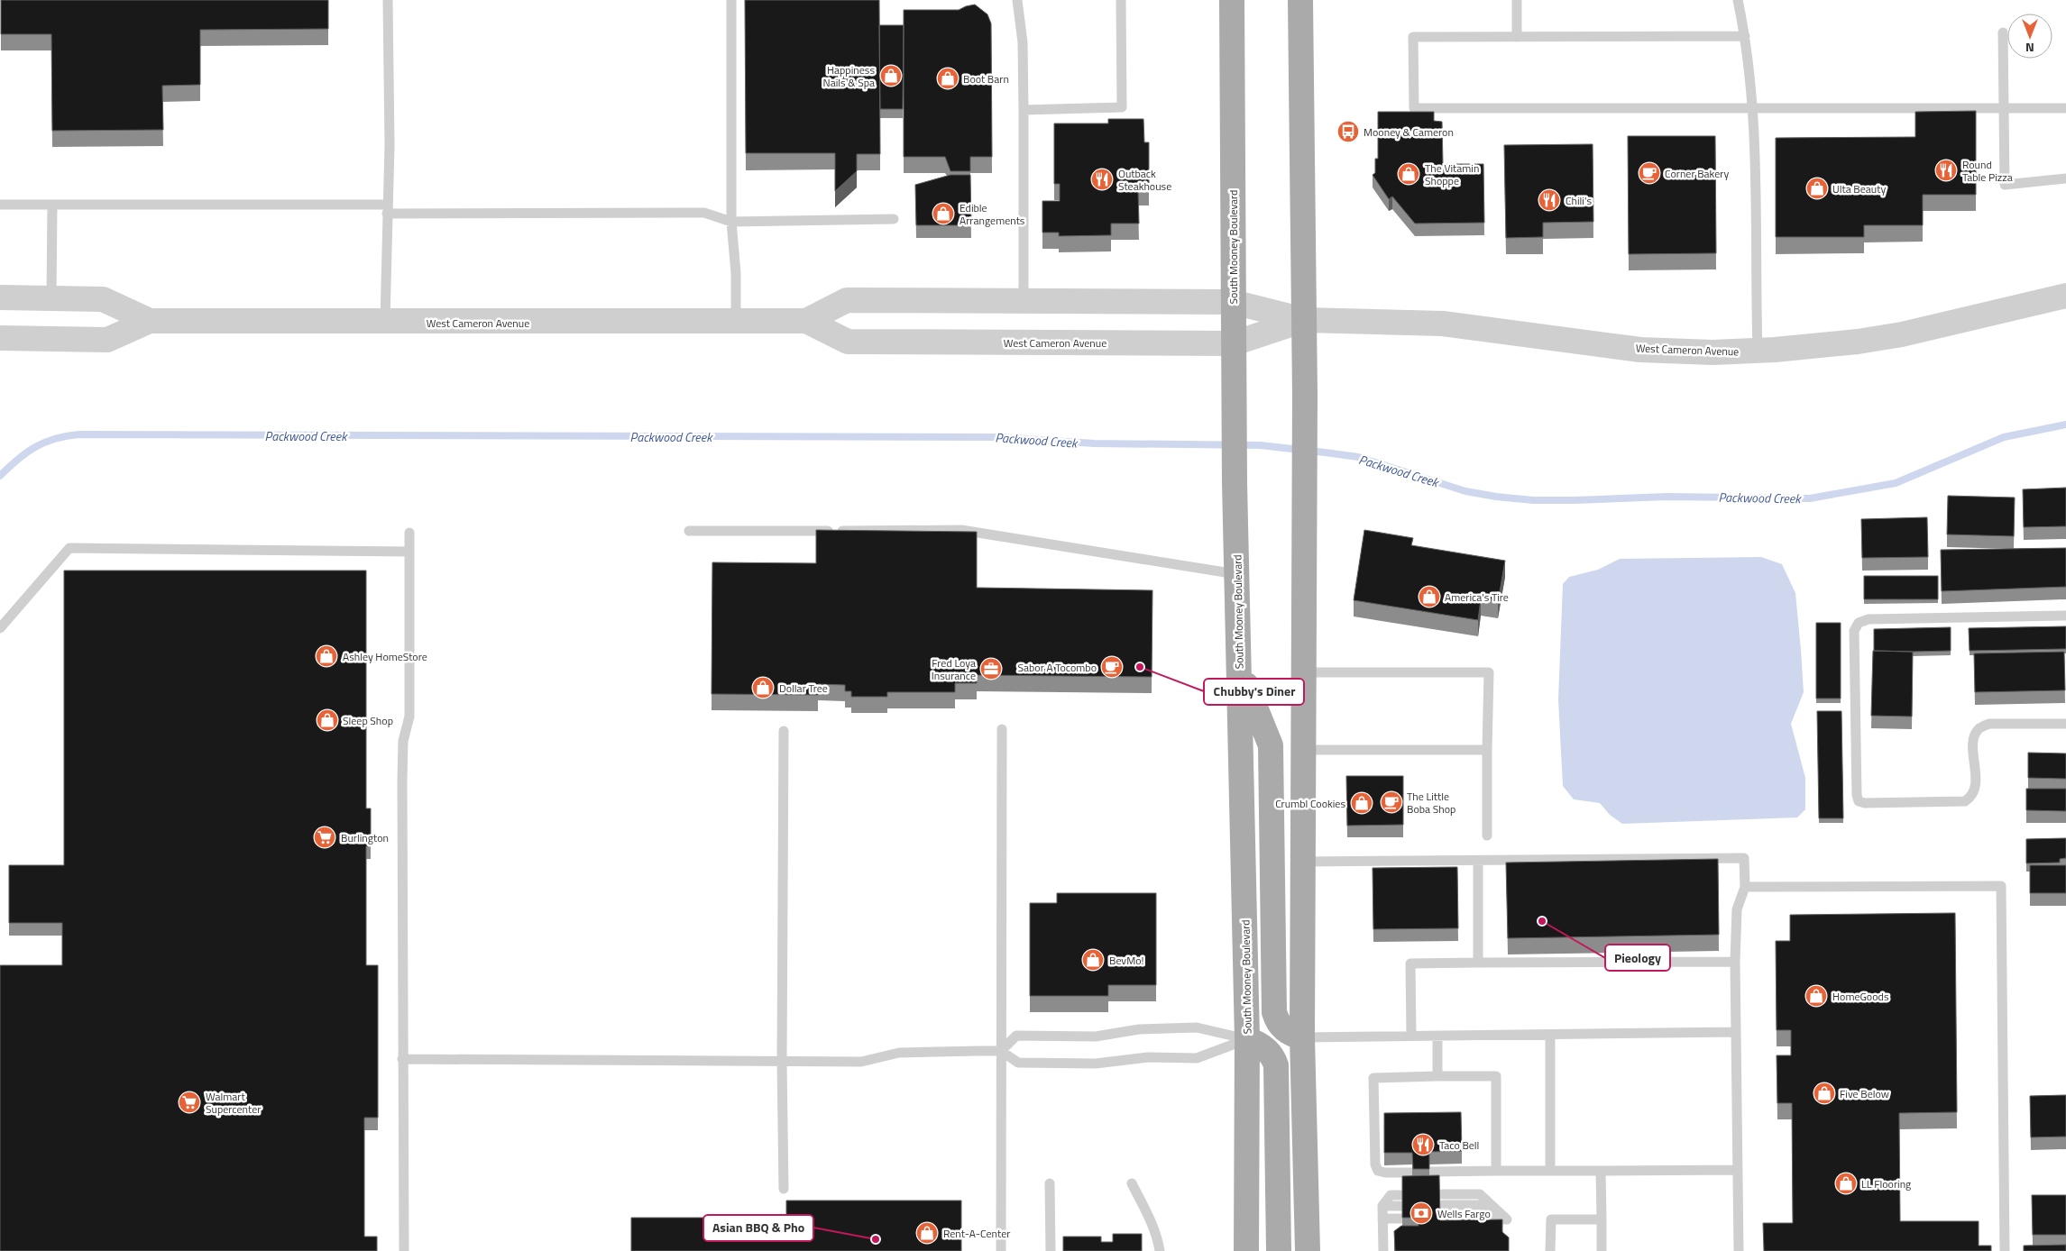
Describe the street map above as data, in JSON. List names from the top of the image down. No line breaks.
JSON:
{"streets":{"main road":["South Mooney Boulevard"],"street":["West Cameron Avenue"]},"crossings":[["South Mooney Boulevard","West Cameron Avenue"]],"water":["Packwood Creek"],"places":{"shop":["Happiness Nails & Spa","Boot Barn","The Vitamin Shoppe","Ulta Beauty","Edible Arrangements","America's Tire","Ashley HomeStore","Dollar Tree","Sleep Shop","Crumbl Cookies","BevMo!","HomeGoods","Five Below","LL Flooring","Rent-A-Center"],"bus stop":["Mooney & Cameron"],"restaurant":["Round Table Pizza","Outback Steakhouse","Chili's","Taco Bell"],"cafe":["Corner Bakery","Sabor A Tocombo","The Little Boba Shop"],"other":["Chubby's Diner","Pieology","Asian BBQ & Pho"],"office":["Fred Loya Insurance"],"supermarket":["Burlington","Walmart Supercenter"],"bank":["Wells Fargo"]},"north":"bottom"}
